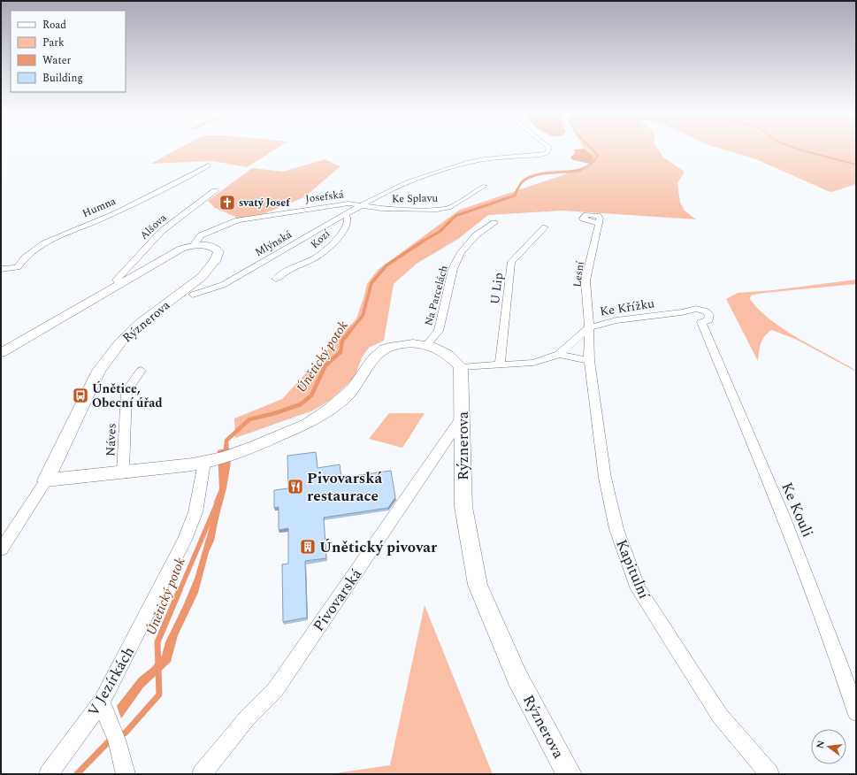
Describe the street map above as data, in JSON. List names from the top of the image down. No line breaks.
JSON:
{"streets":{"street":["Josefská","Ke Splavu","Humna","Alšova","Kozí","Mlýnská","Lesní","U Lip","Na Parcelách","Ke Křížku","Rýznerova","Náves","Ke Kouli","Kapitulní","Pivovarská","V Jezírkách"]},"crossings":[["Josefská","Ke Splavu"],["Josefská","Mlýnská"],["Josefská","Rýznerova"],["Ke Splavu","Mlýnská"],["Alšova","Rýznerova"],["Kozí","Mlýnská"],["Lesní","Ke Křížku"],["Lesní","Kapitulní"],["U Lip","Ke Křížku"],["Ke Křížku","Rýznerova"],["Ke Křížku","Ke Kouli"],["Ke Křížku","Kapitulní"],["Rýznerova","Pivovarská"]],"water":["Únětický potok"],"places":{"church":["svatý Josef"],"bus stop":["Únětice, Obecní úřad"],"restaurant":["Pivovarská restaurace"],"building":["Únětický pivovar"]},"legend":["Road","Park","Water","Building"],"north":"left"}
